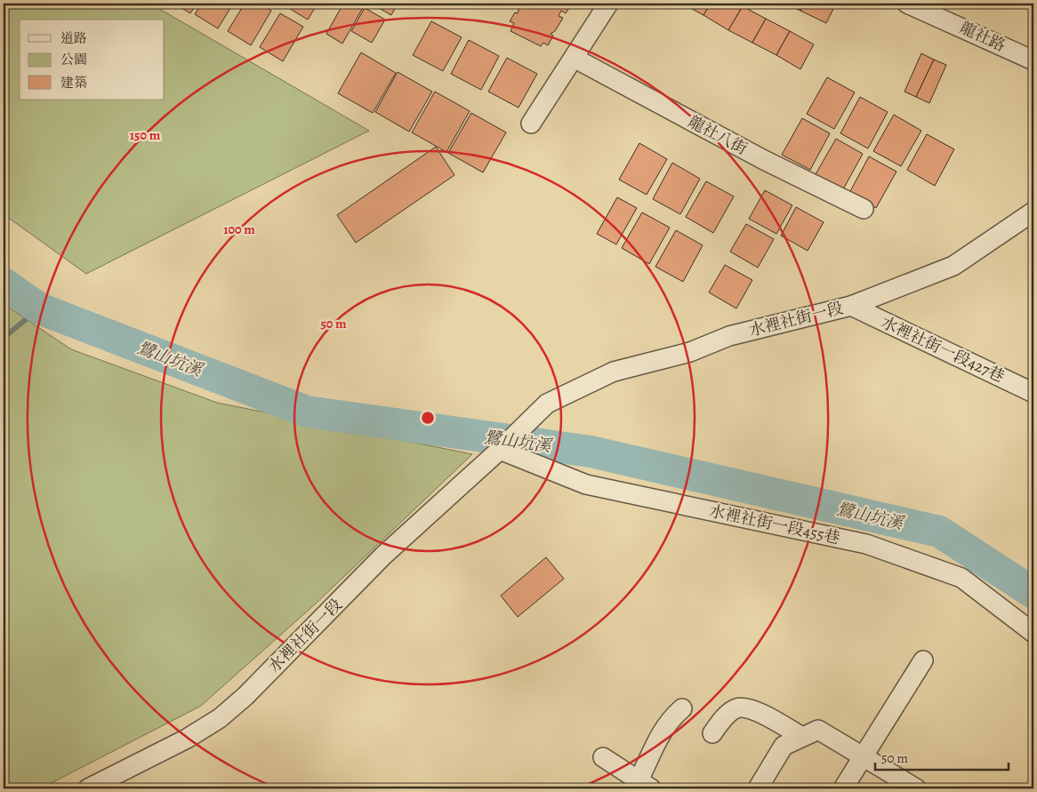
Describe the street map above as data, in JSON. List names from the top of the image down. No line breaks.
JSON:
{"streets":{"street":["龍社路","龍社八街","水裡社街一段","水裡社街一段427巷","水裡社街一段455巷"]},"crossings":[["水裡社街一段","水裡社街一段427巷"],["水裡社街一段","水裡社街一段455巷"]],"water":["鷺山坑溪"],"legend":["道路","公園","建築"],"scale_bar":"50 m","rings":["150 m","100 m","50 m"]}
